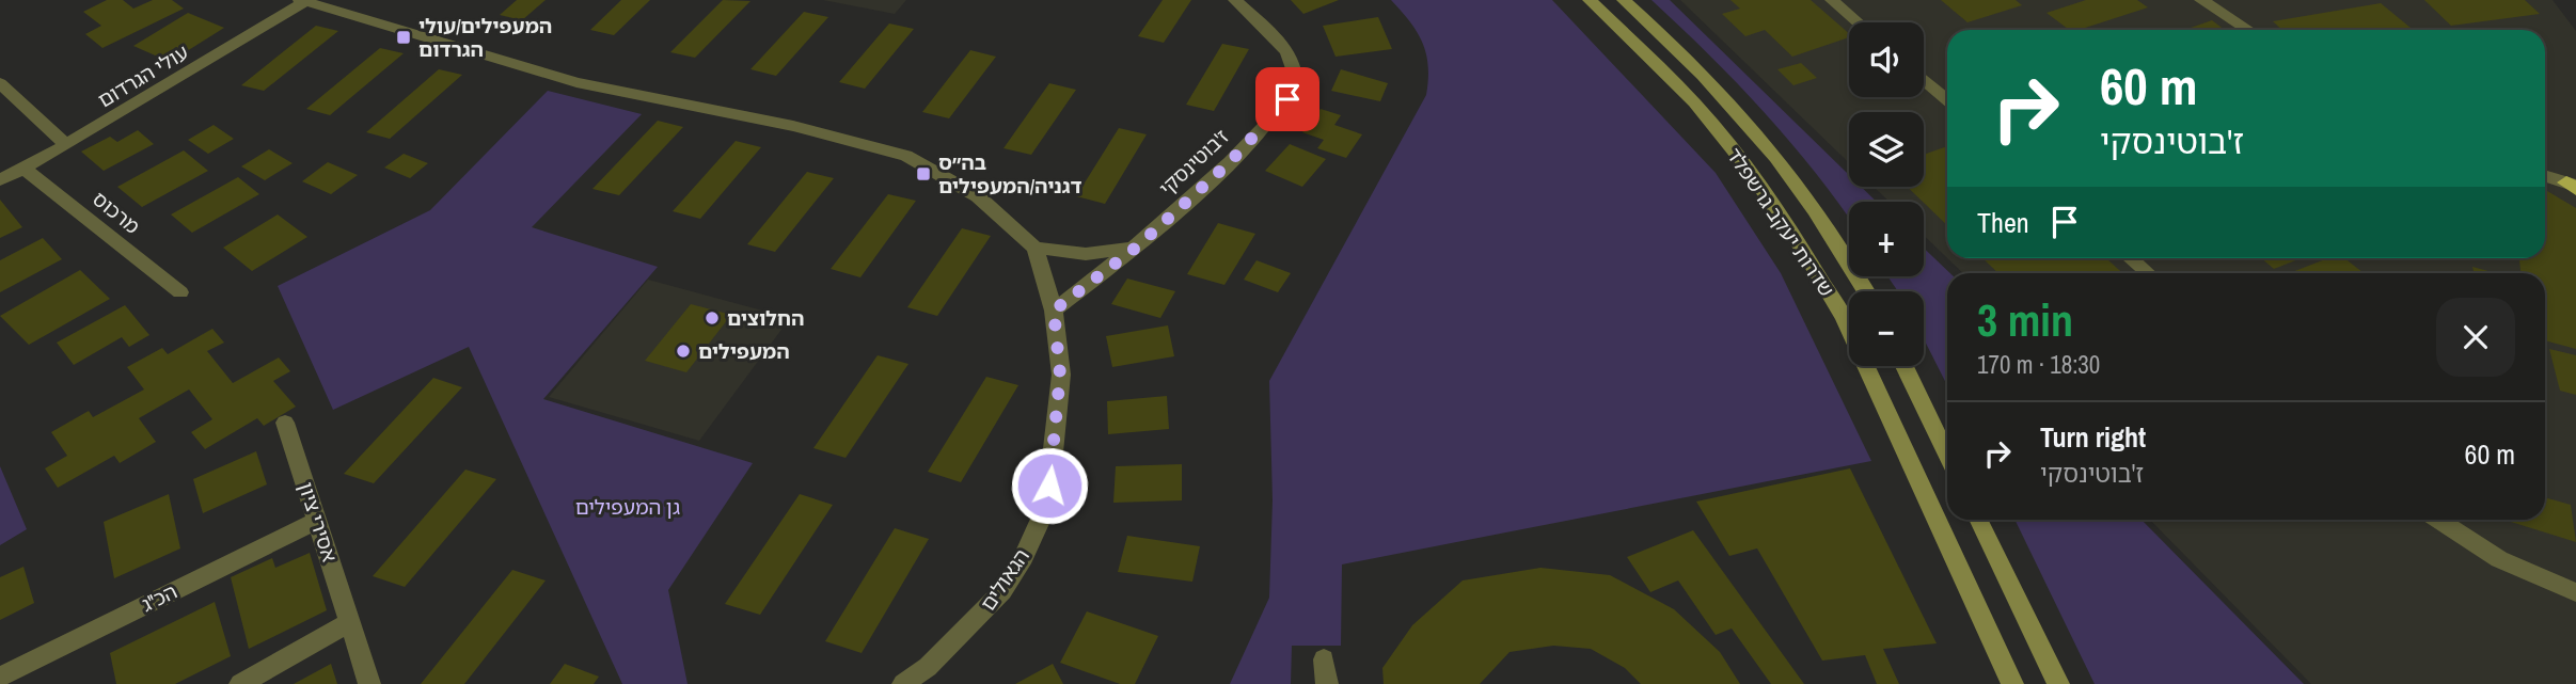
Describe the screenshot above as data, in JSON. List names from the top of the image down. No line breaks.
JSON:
{"streets":{"main road":["שדרות יעקב גרשפלד"],"street":["עולי הגרדום","ז'בוטינסקי","מרכוס","אסירי ציון","הגאולים","הכ\"ג"]},"crossings":[["עולי הגרדום","מרכוס"],["ז'בוטינסקי","הגאולים"],["אסירי ציון","הכ\"ג"]],"parks":["גן המעפילים"],"places":{"transit":["המעפילים/עולי הגרדום","בה״ס דגניה/המעפילים"],"other":["החלוצים","המעפילים"]},"page":{"map_buttons":["+","−"],"turn":["60 m","ז'בוטינסקי"],"then":"Then","heading":["3 min","170 m · 18:30"],"list":[{"name":"Turn right","note":"ז'בוטינסקי","value":"60 m"}]}}
